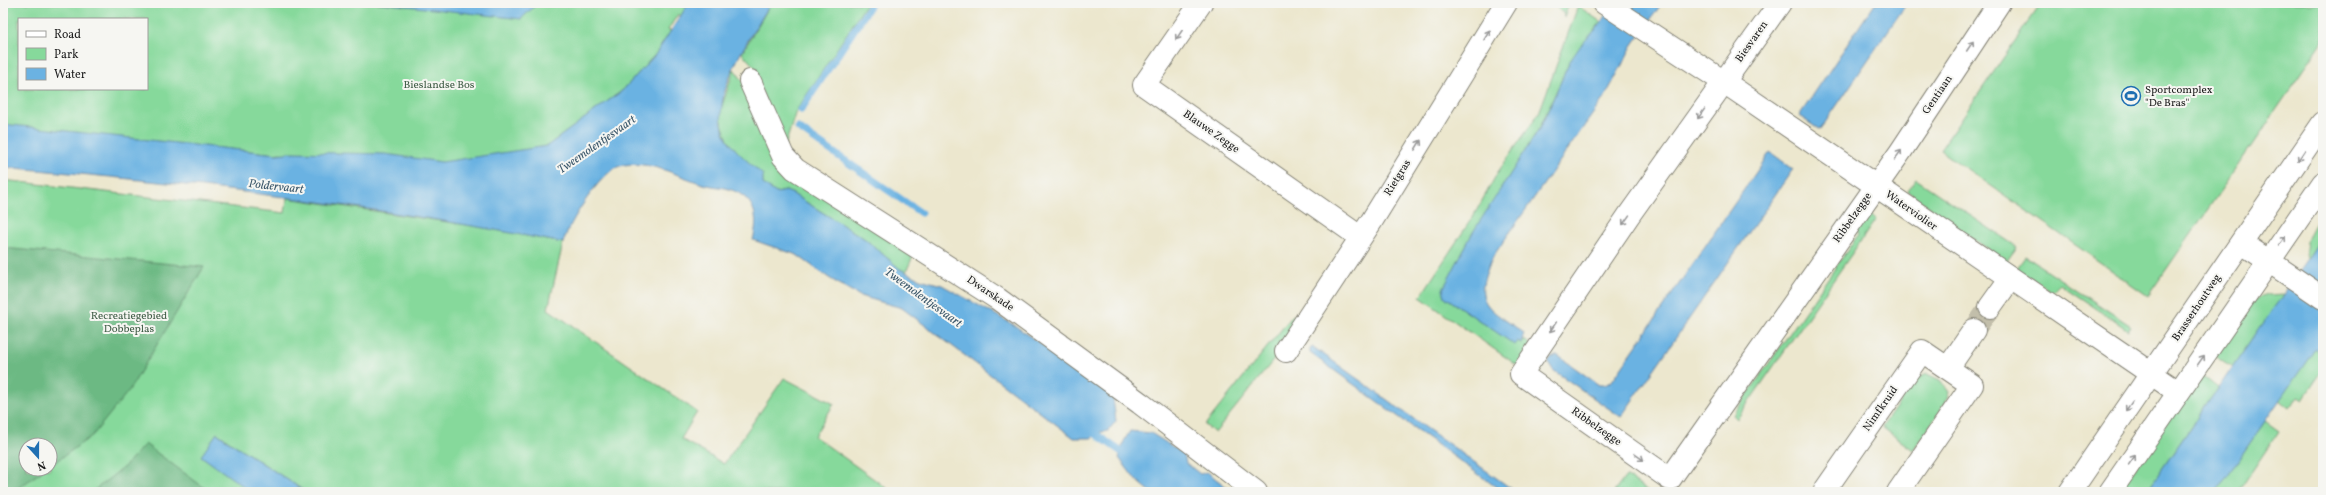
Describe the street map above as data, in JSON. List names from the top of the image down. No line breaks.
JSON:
{"streets":{"street":["Biesvaren","Gentiaan","Blauwe Zegge","Rietgras","Waterviolier","Ribbelzegge","Dwarskade","Brasserhoutweg","Nimfkruid"]},"crossings":[["Biesvaren","Waterviolier"],["Biesvaren","Ribbelzegge"],["Gentiaan","Waterviolier"],["Gentiaan","Ribbelzegge"],["Blauwe Zegge","Rietgras"],["Waterviolier","Ribbelzegge"],["Waterviolier","Brasserhoutweg"]],"one_way":["Gentiaan","Rietgras"],"water":["Tweemolentjesvaart","Poldervaart"],"parks":["Bieslandse Bos","Recreatiegebied Dobbeplas"],"places":{"sports":["Sportcomplex \"De Bras\""]},"legend":["Road","Park","Water"],"north":"bottom"}
